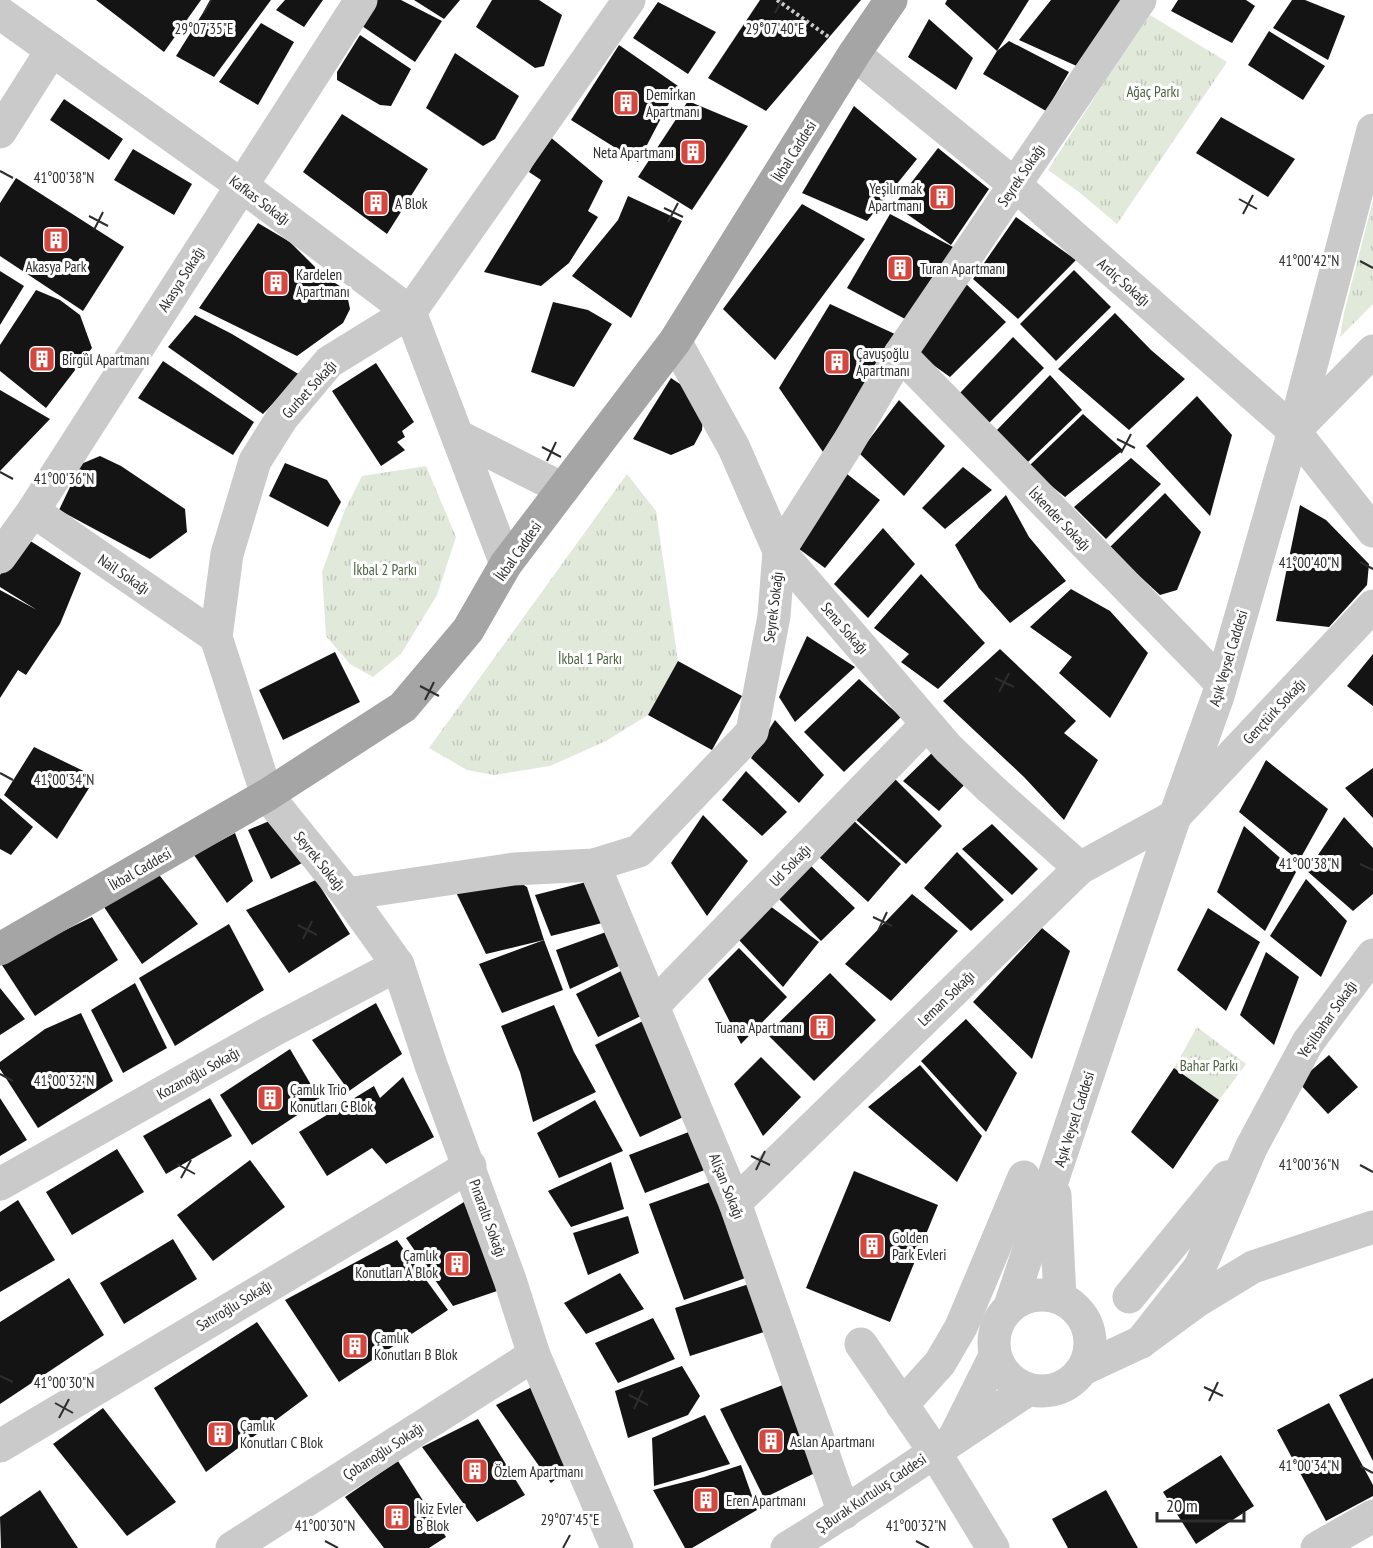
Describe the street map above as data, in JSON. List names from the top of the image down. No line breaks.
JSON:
{"streets":{"main road":["İkbal Caddesi"],"street":["Seyrek Sokağı","Kafkas Sokağı","Akasya Sokağı","Ardıç Sokağı","Gurbet Sokağı","İskender Sokağı","Nail Sokağı","Sena Sokağı","Aşık Veysel Caddesi","Gençtürk Sokağı","Ud Sokağı","Leman Sokağı","Yeşilbahar Sokağı","Kozanoğlu Sokağı","Alişan Sokağı","Pınaraltı Sokağı","Satıroğlu Sokağı","Çobanoğlu Sokağı","Ş.Burak Kurtuluş Caddesi"]},"crossings":[["İkbal Caddesi","Seyrek Sokağı"],["İkbal Caddesi","Ardıç Sokağı"],["İkbal Caddesi","Gurbet Sokağı"],["İkbal Caddesi","Sena Sokağı"],["Seyrek Sokağı","Ardıç Sokağı"],["Seyrek Sokağı","Gurbet Sokağı"],["Seyrek Sokağı","İskender Sokağı"],["Seyrek Sokağı","Sena Sokağı"],["Seyrek Sokağı","Alişan Sokağı"],["Seyrek Sokağı","Pınaraltı Sokağı"],["Kafkas Sokağı","Akasya Sokağı"],["Kafkas Sokağı","Gurbet Sokağı"],["Akasya Sokağı","Nail Sokağı"],["Ardıç Sokağı","Aşık Veysel Caddesi"],["Gurbet Sokağı","Nail Sokağı"],["İskender Sokağı","Aşık Veysel Caddesi"],["Sena Sokağı","Ud Sokağı"],["Sena Sokağı","Leman Sokağı"],["Aşık Veysel Caddesi","Gençtürk Sokağı"],["Aşık Veysel Caddesi","Leman Sokağı"],["Aşık Veysel Caddesi","Ş.Burak Kurtuluş Caddesi"],["Gençtürk Sokağı","Leman Sokağı"],["Ud Sokağı","Alişan Sokağı"],["Leman Sokağı","Alişan Sokağı"],["Kozanoğlu Sokağı","Pınaraltı Sokağı"],["Alişan Sokağı","Ş.Burak Kurtuluş Caddesi"],["Pınaraltı Sokağı","Satıroğlu Sokağı"],["Pınaraltı Sokağı","Çobanoğlu Sokağı"]],"parks":["Ağaç Parkı","İkbal 2 Parkı","İkbal 1 Parkı","Bahar Parkı"],"places":{"building":["Demirkan Apartmanı","Neta Apartmanı","Yeşilırmak Apartmanı","A Blok","Akasya Park","Turan Apartmanı","Kardelen Apartmanı","Birgül Apartmanı","Çavuşoğlu Apartmanı","Tuana Apartmanı","Çamlık Trio Konutları C Blok","Golden Park Evleri","Çamlık Konutları A Blok","Çamlık Konutları B Blok","Çamlık Konutları C Blok","Aslan Apartmanı","Özlem Apartmanı","Eren Apartmanı","İkiz Evler B Blok"]},"scale_bar":"20 m","coordinates":["29°07'35\"E","29°07'40\"E","41°00'38\"N","41°00'42\"N","41°00'36\"N","41°00'40\"N","41°00'34\"N","41°00'32\"N","41°00'30\"N","29°07'45\"E"]}
